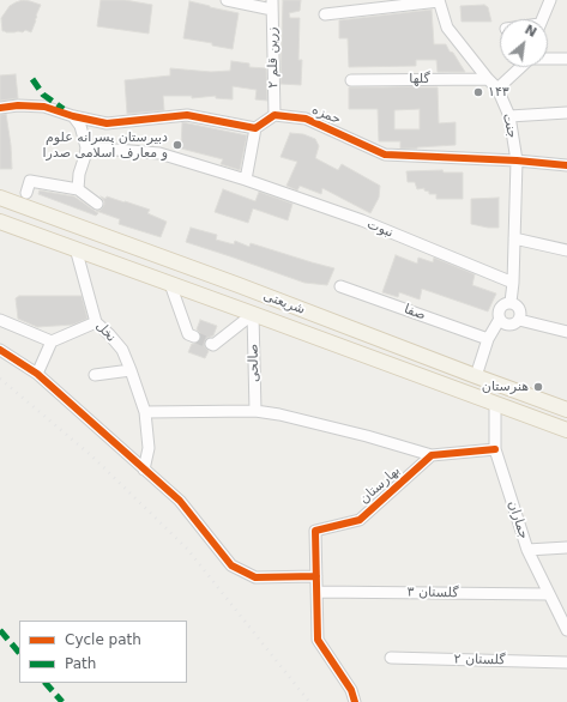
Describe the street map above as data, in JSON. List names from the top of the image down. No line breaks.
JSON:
{"streets":{"main road":["شریعتی"],"street":["زرین قلم ۲","گلها","حمزه","جنت","نبوت","صفا","نخل","صالحی","بهارستان","جماران","گلستان ۳","گلستان ۲"]},"crossings":[["زرین قلم ۲","حمزه"],["گلها","جنت"],["حمزه","جنت"],["جنت","نبوت"],["شریعتی","نخل"],["شریعتی","صالحی"],["شریعتی","جماران"],["بهارستان","گلستان ۳"],["جماران","گلستان ۳"]],"places":["۱۴۳","دبیرستان پسرانه علوم و معارف اسلامی صدرا","هنرستان"],"legend":["Cycle path","Path"],"north":"top right"}
